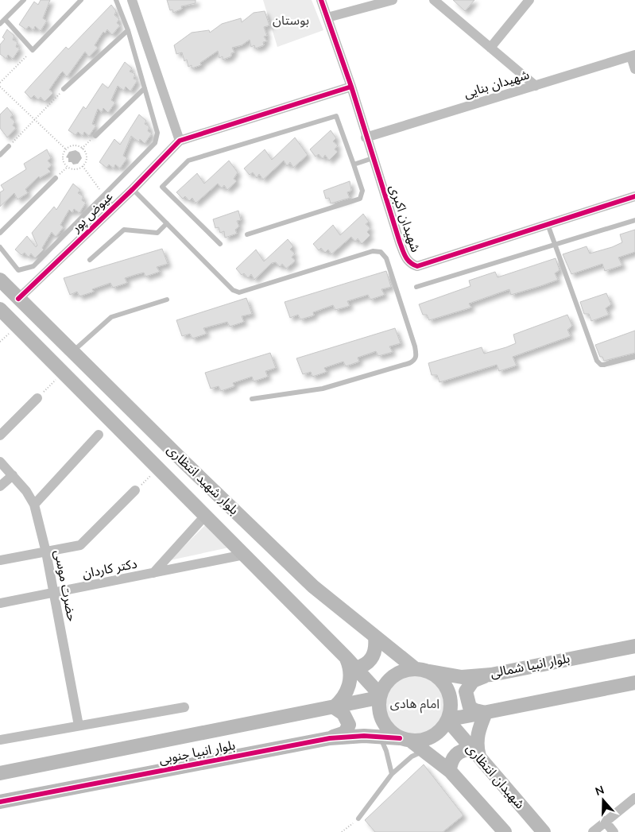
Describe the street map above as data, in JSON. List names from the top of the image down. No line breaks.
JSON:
{"streets":{"street":["شهیدان بنایی","عیوض پور","شهیدان اکبری","بلوار شهید انتظاری","دکتر کاردان","حضرت موسی","بلوار انبیا شمالی","بلوار انبیا جنوبی","شهیدان انتظاری"]},"crossings":[["شهیدان بنایی","شهیدان اکبری"],["عیوض پور","بلوار شهید انتظاری"],["بلوار شهید انتظاری","دکتر کاردان"],["بلوار شهید انتظاری","بلوار انبیا شمالی"],["بلوار شهید انتظاری","بلوار انبیا جنوبی"],["بلوار شهید انتظاری","شهیدان انتظاری"],["دکتر کاردان","حضرت موسی"],["بلوار انبیا شمالی","بلوار انبیا جنوبی"],["بلوار انبیا شمالی","شهیدان انتظاری"],["بلوار انبیا جنوبی","شهیدان انتظاری"]],"parks":["بوستان","امام هادی"],"north":"top"}
